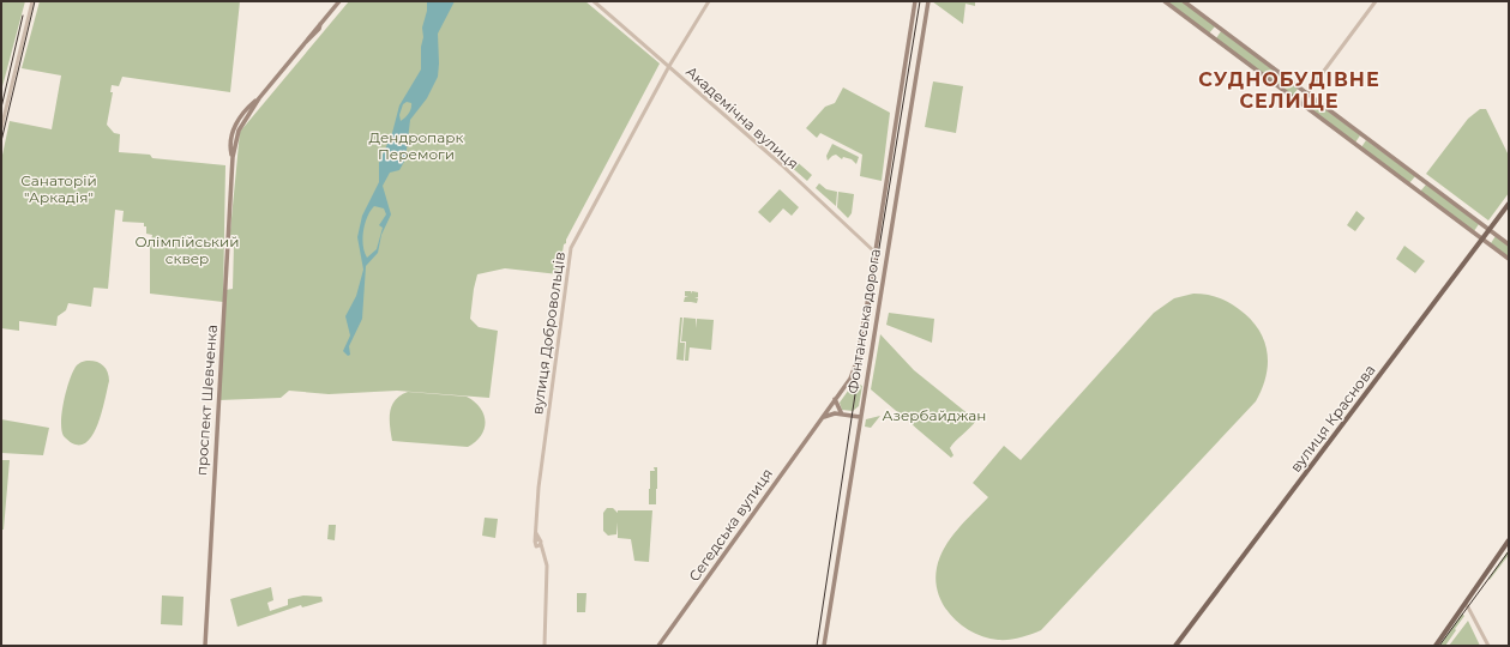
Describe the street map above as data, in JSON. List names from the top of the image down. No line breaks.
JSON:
{"streets":{"main road":["Фонтанська дорога","проспект Шевченка","вулиця Краснова","Сегедська вулиця"],"street":["Академічна вулиця","вулиця Добровольців"]},"crossings":[["Академічна вулиця","Фонтанська дорога"],["Академічна вулиця","вулиця Добровольців"],["Фонтанська дорога","Сегедська вулиця"]],"districts":["СУДНОБУДІВНЕ СЕЛИЩЕ"],"parks":["Дендропарк Перемоги","Санаторій \"Аркадія\"","Олімпійський сквер","Азербайджан"]}
